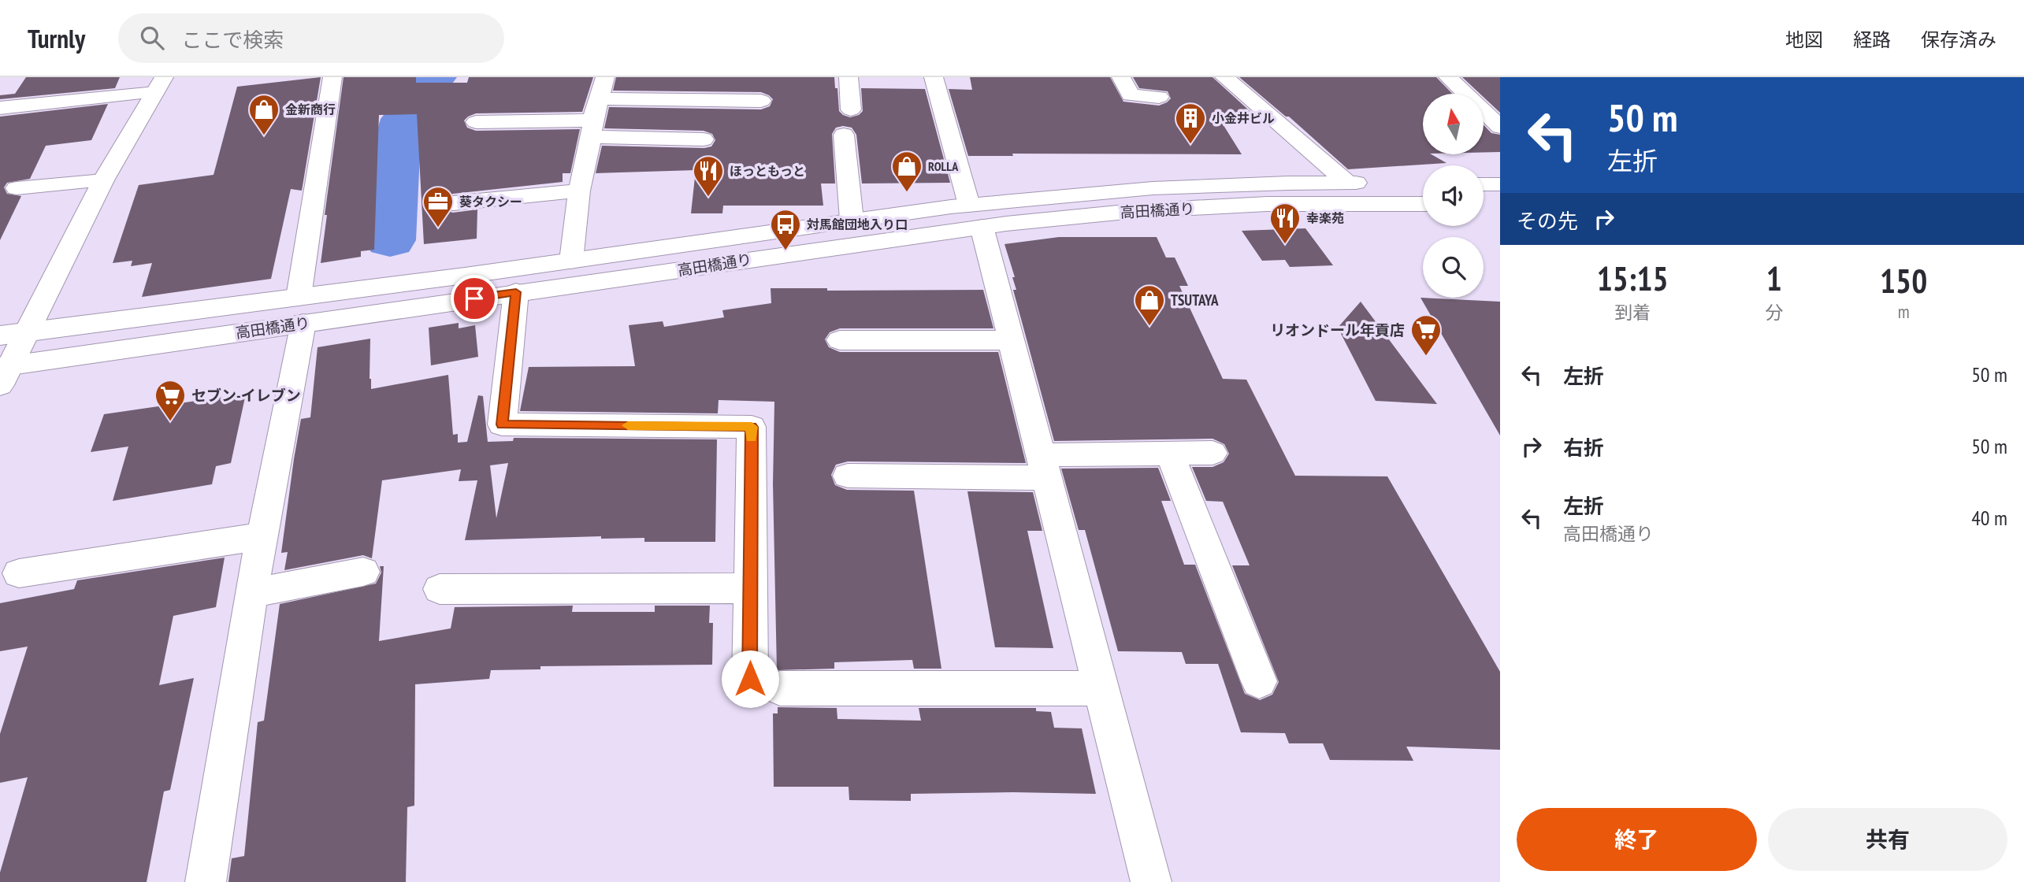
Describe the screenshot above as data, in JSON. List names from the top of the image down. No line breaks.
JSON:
{"streets":{"main road":["高田橋通り"]},"places":{"shop":["金新商行","ROLLA","TSUTAYA"],"building":["小金井ビル"],"restaurant":["ほっともっと","幸楽苑"],"office":["葵タクシー"],"bus stop":["対馬館団地入り口"],"supermarket":["リオンドール年貢店","セブン-イレブン"]},"north":"top","page":{"header":"Turnly","search":"ここで検索","nav":["地図","経路","保存済み"],"turn":["50 m","左折"],"then":"その先","eta":["15:15","到着","1","分","150","m"],"list":[{"name":"左折","value":"50 m"},{"name":"右折","value":"50 m"},{"name":"左折","note":"高田橋通り","value":"40 m"}],"buttons":["終了","共有"]}}
